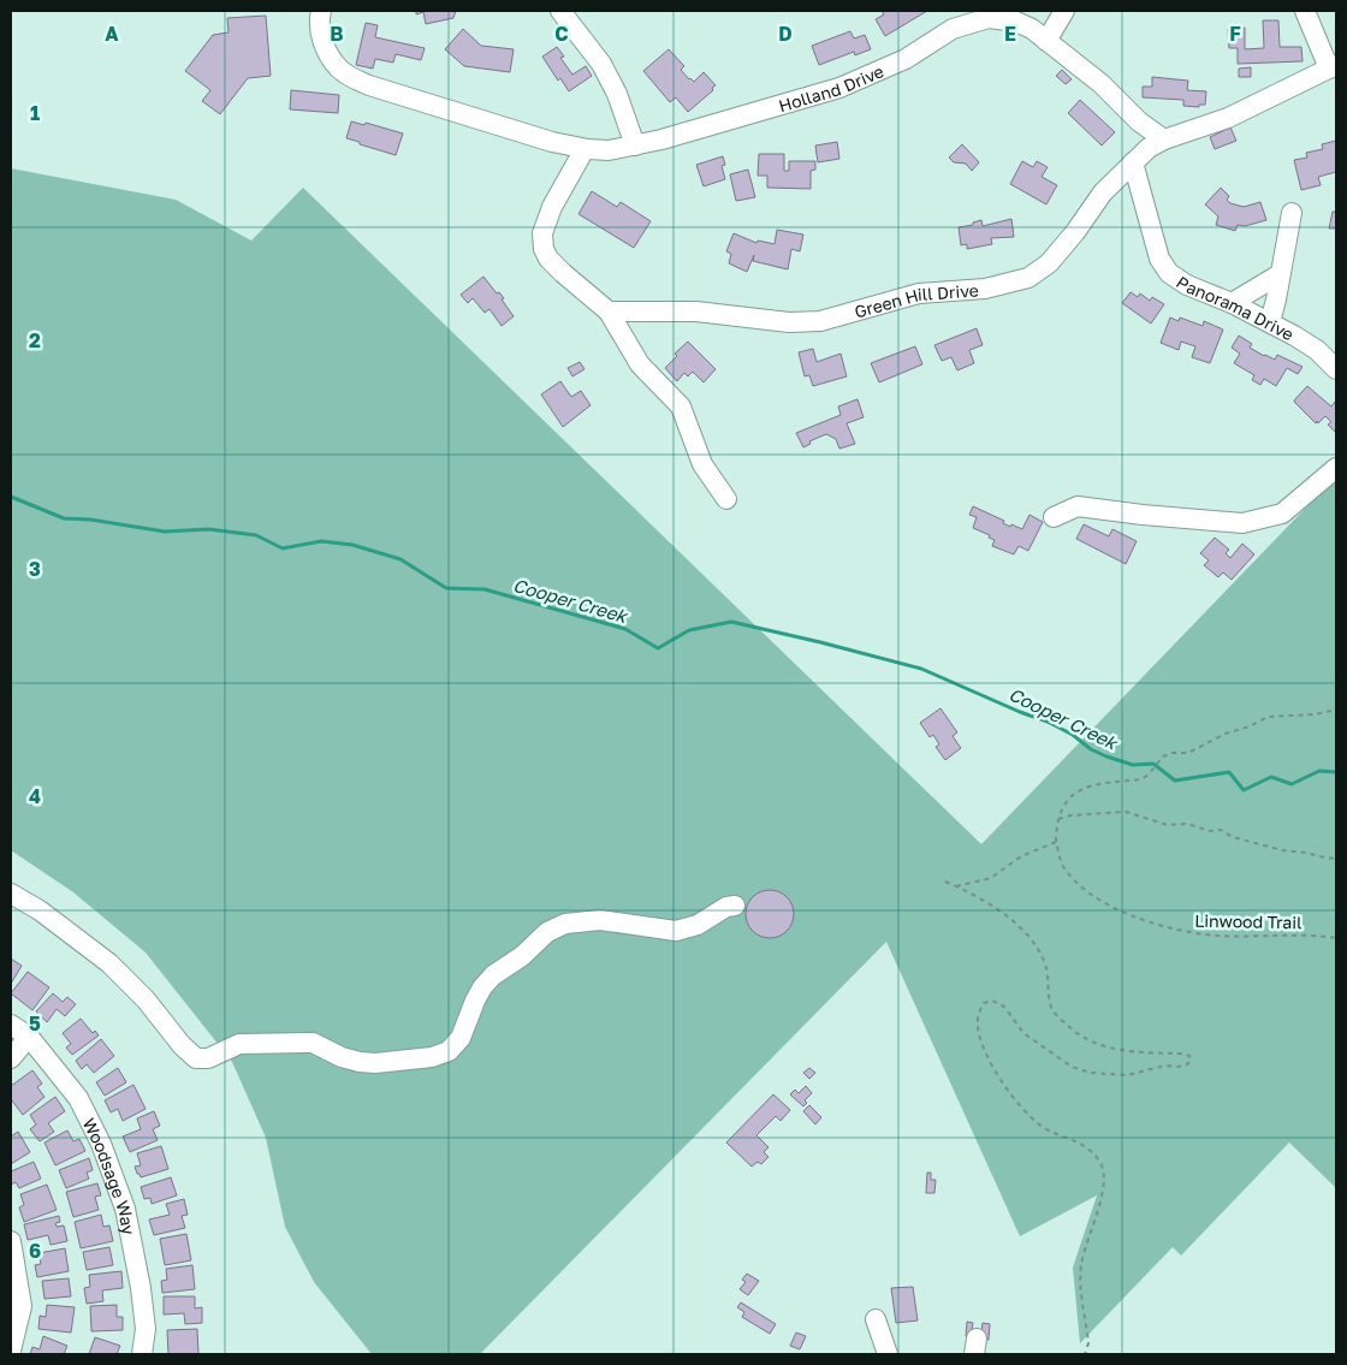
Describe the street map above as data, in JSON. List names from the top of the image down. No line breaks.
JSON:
{"streets":{"street":["Holland Drive","Green Hill Drive","Panorama Drive","Woodsage Way"],"path":["Linwood Trail"]},"crossings":[["Holland Drive","Green Hill Drive"],["Green Hill Drive","Panorama Drive"]],"water":["Cooper Creek"],"grid":{"columns":["A","B","C","D","E","F"],"rows":["1","2","3","4","5","6"]}}
